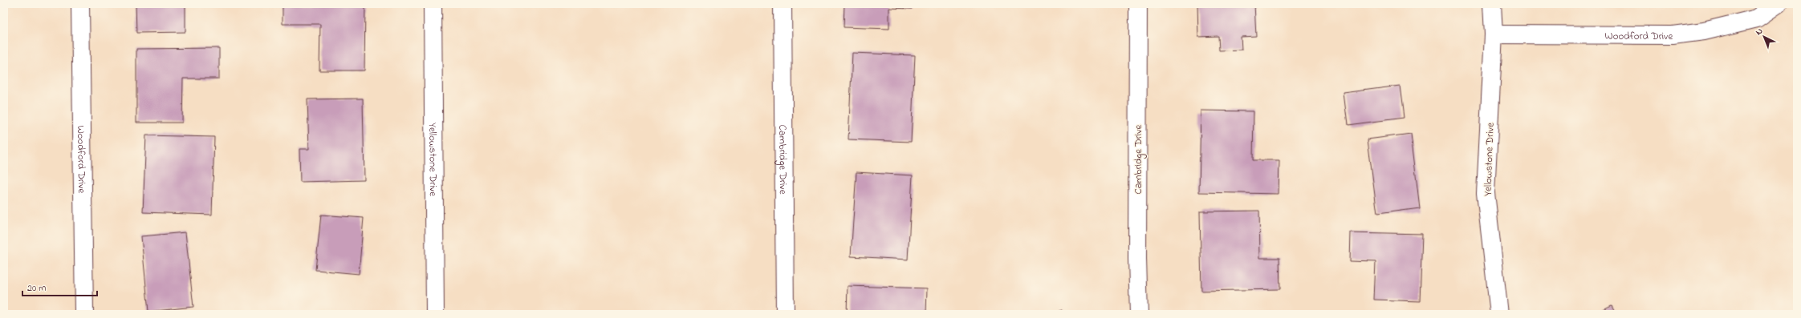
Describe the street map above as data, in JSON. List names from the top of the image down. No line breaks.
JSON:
{"streets":{"street":["Woodford Drive","Yellowstone Drive","Cambridge Drive"]},"crossings":[["Woodford Drive","Yellowstone Drive"]],"scale_bar":"20 m","north":"top left"}
